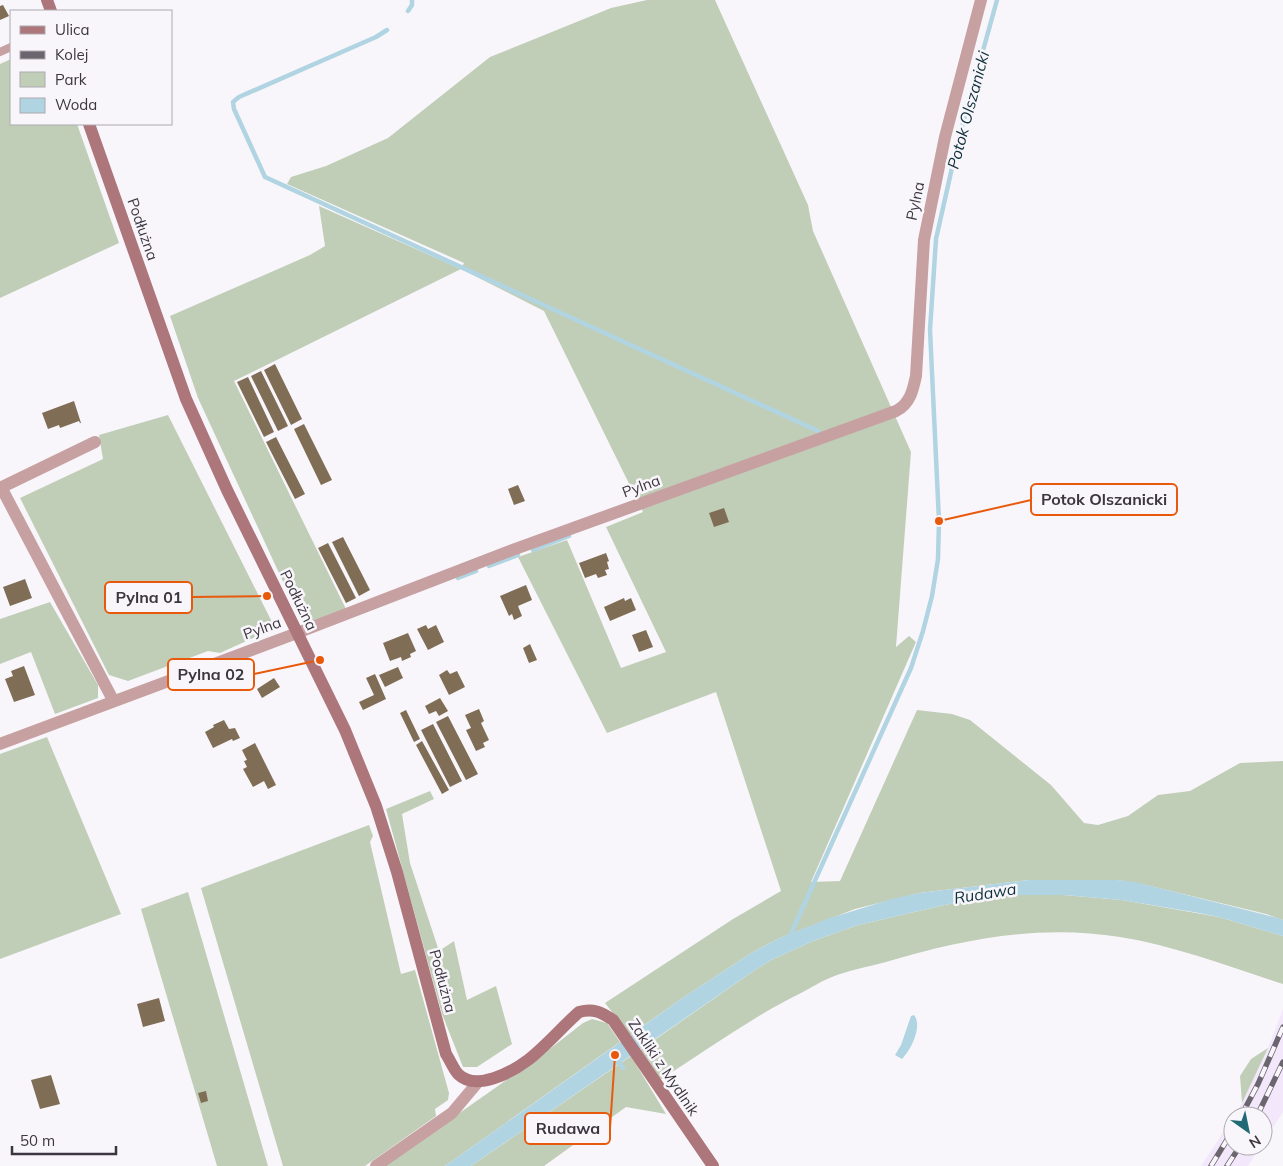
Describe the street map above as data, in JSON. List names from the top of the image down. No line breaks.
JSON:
{"streets":{"street":["Pylna","Podłużna","Zakliki z Mydlnik"]},"crossings":[["Pylna","Podłużna"],["Podłużna","Zakliki z Mydlnik"]],"water":["Potok Olszanicki","Rudawa"],"places":["Potok Olszanicki","Pylna 01","Pylna 02","Rudawa"],"legend":["Ulica","Kolej","Park","Woda"],"scale_bar":"50 m","north":"bottom right"}
